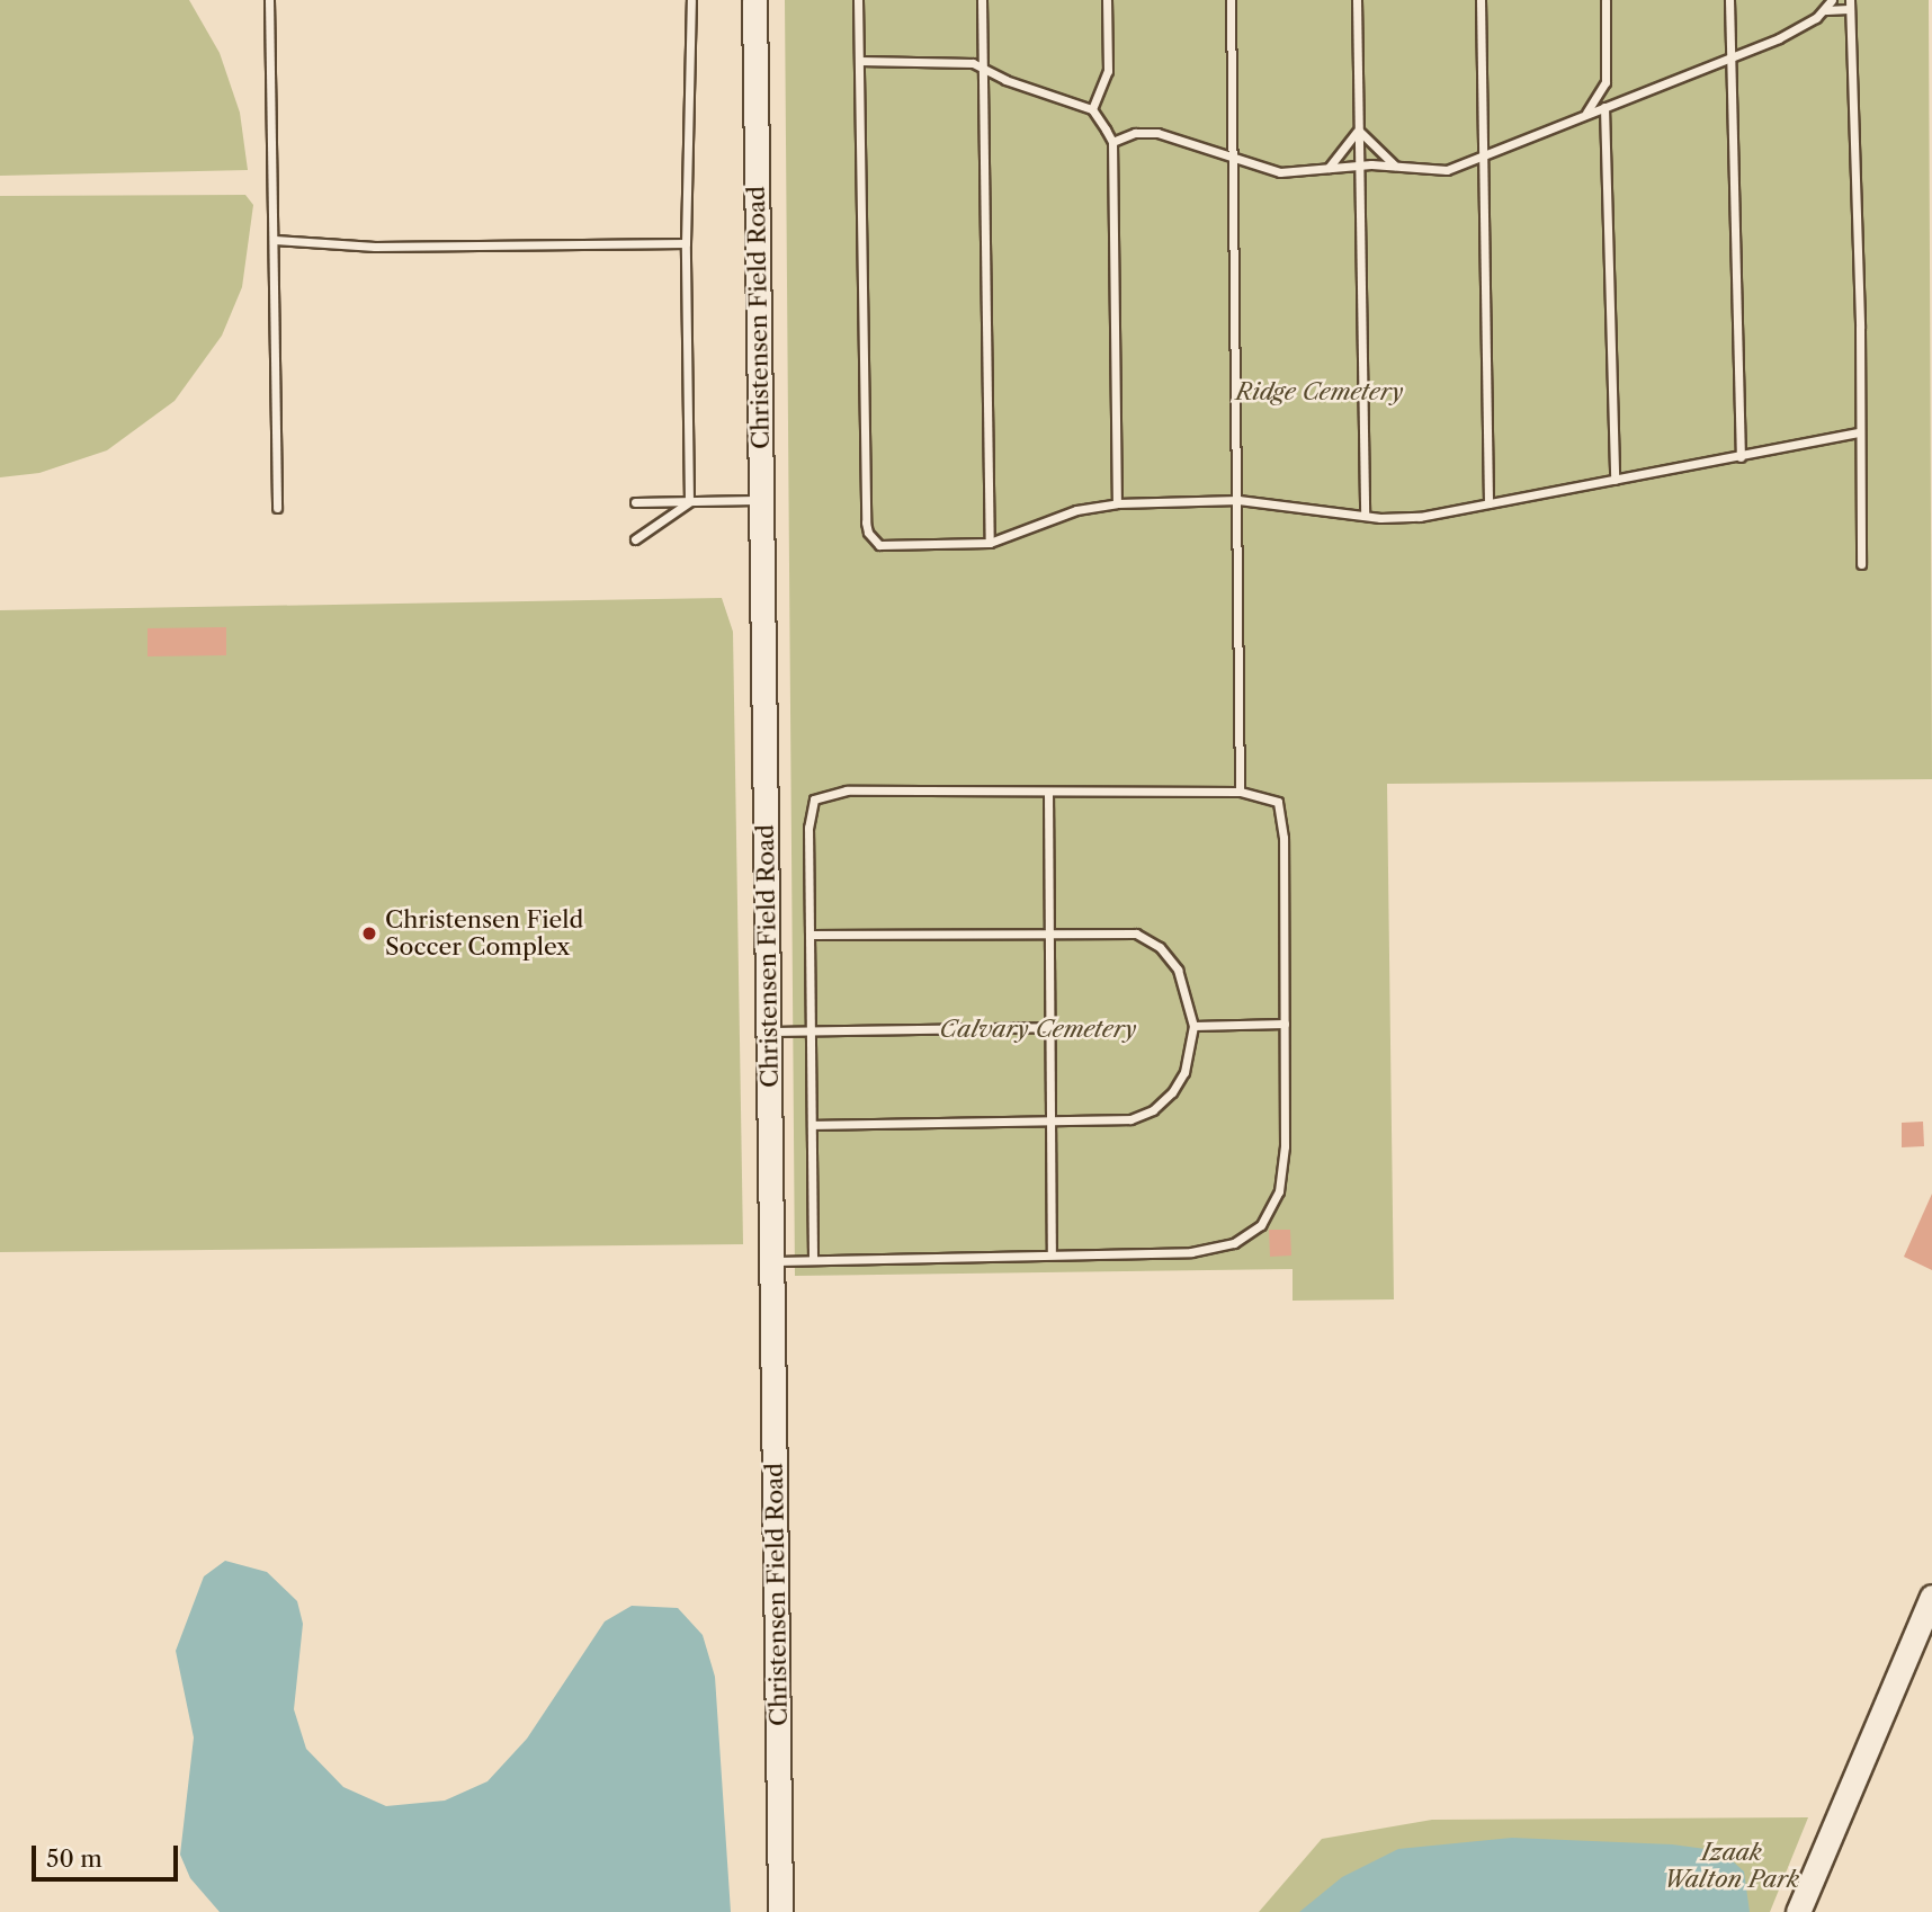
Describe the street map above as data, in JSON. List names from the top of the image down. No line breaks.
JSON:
{"streets":{"street":["Christensen Field Road"]},"parks":["Ridge Cemetery","Calvary Cemetery","Izaak Walton Park"],"places":["Christensen Field Soccer Complex"],"scale_bar":"50 m"}
